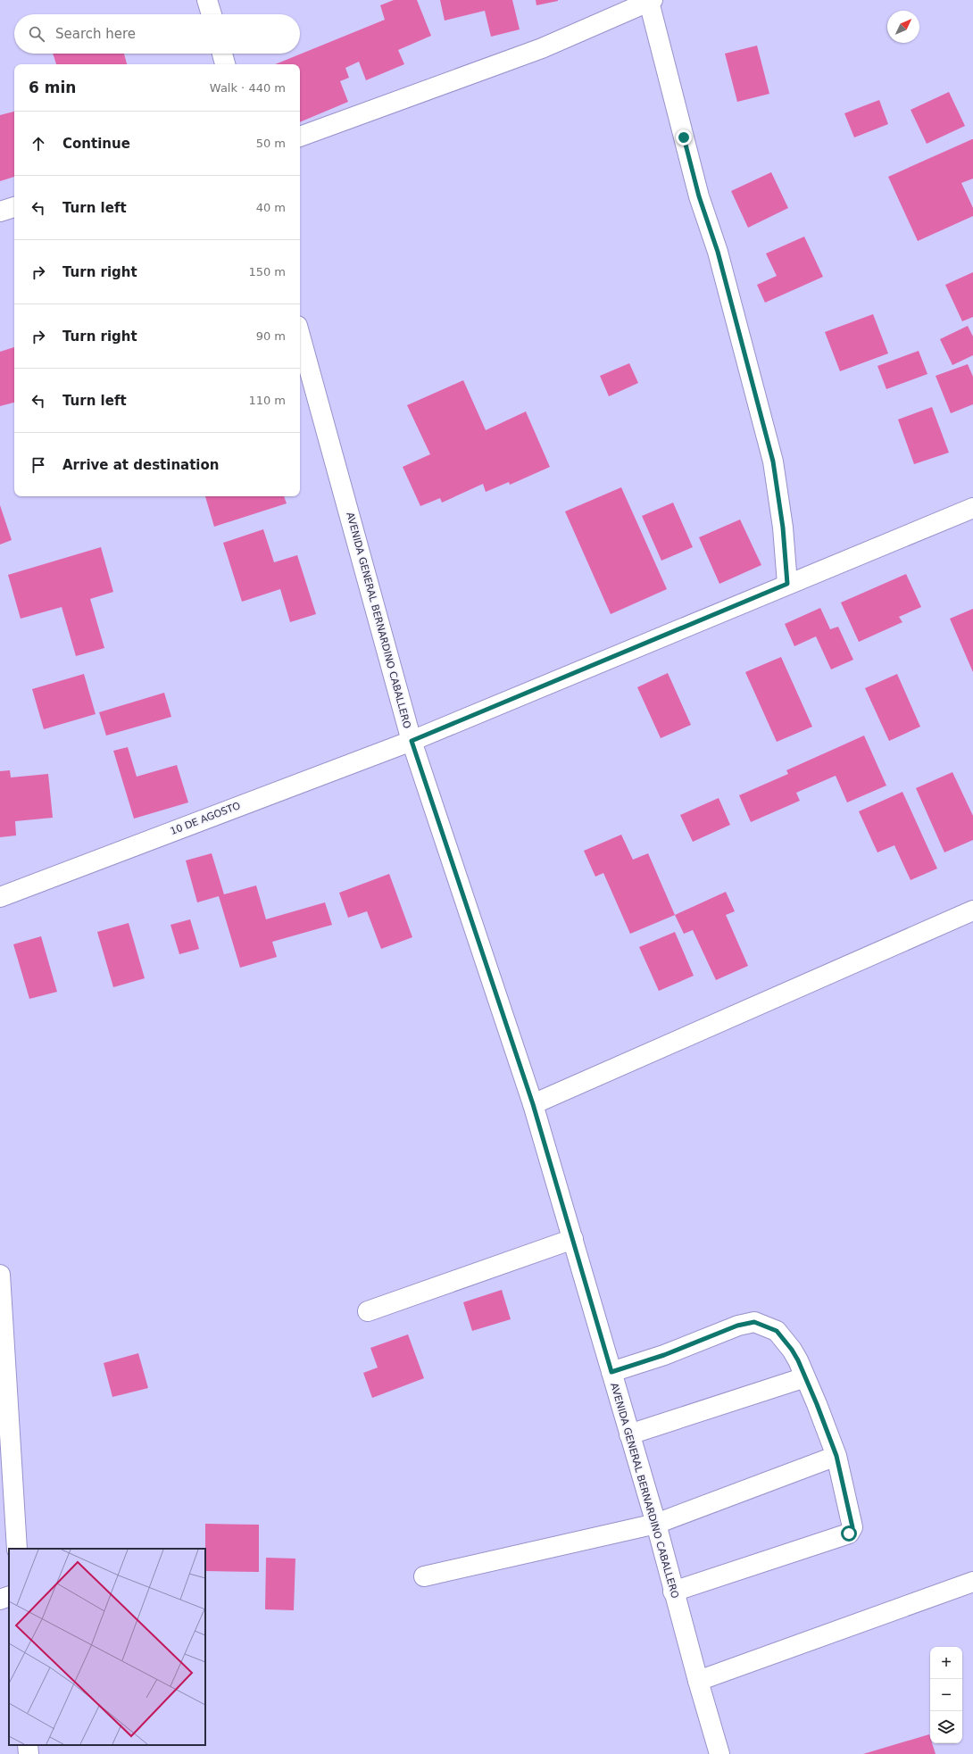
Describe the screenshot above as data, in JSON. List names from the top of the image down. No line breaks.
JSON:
{"streets":{"street":["AVENIDA GENERAL BERNARDINO CABALLERO","10 DE AGOSTO"]},"crossings":[["AVENIDA GENERAL BERNARDINO CABALLERO","10 DE AGOSTO"]],"north":"top right","page":{"search":"Search here","heading":["6 min","Walk · 440 m"],"list":[["Continue","50 m"],["Turn left","40 m"],["Turn right","150 m"],["Turn right","90 m"],["Turn left","110 m"],"Arrive at destination"],"map_buttons":["+","−"]}}
